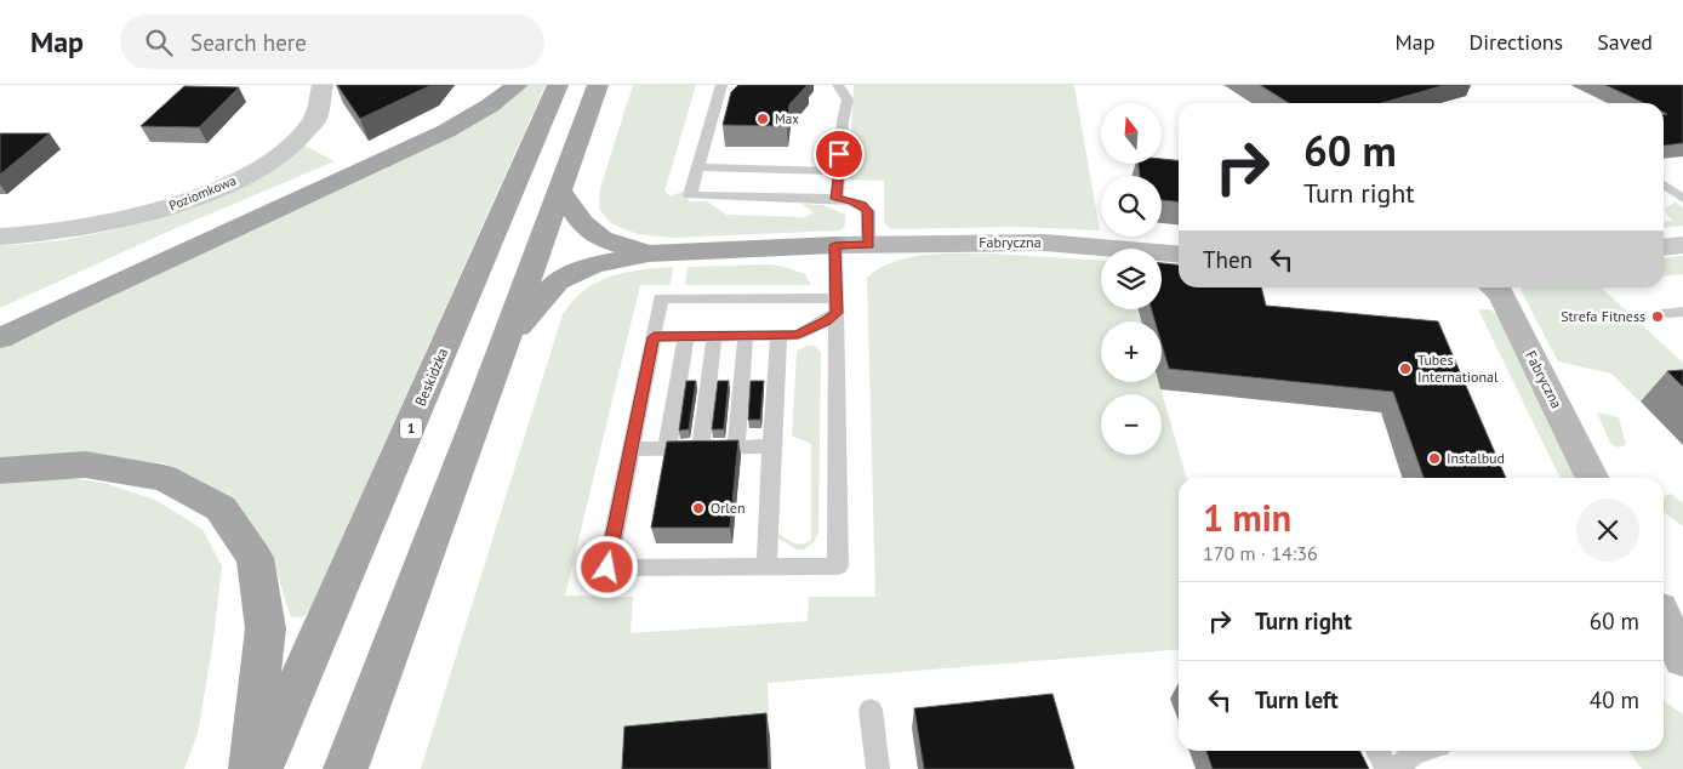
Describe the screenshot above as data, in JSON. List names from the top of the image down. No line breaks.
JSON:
{"streets":{"main road":["Fabryczna","Beskidzka","1"],"street":["Poziomkowa"]},"places":["Max","Strefa Fitness","Tubes International","Instalbud","Orlen"],"north":"top","page":{"header":"Map","search":"Search here","nav":["Map","Directions","Saved"],"map_buttons":["+","−"],"turn":["60 m","Turn right"],"then":"Then","heading":["1 min","170 m · 14:36"],"list":[{"name":"Turn right","value":"60 m"},{"name":"Turn left","value":"40 m"}]}}
